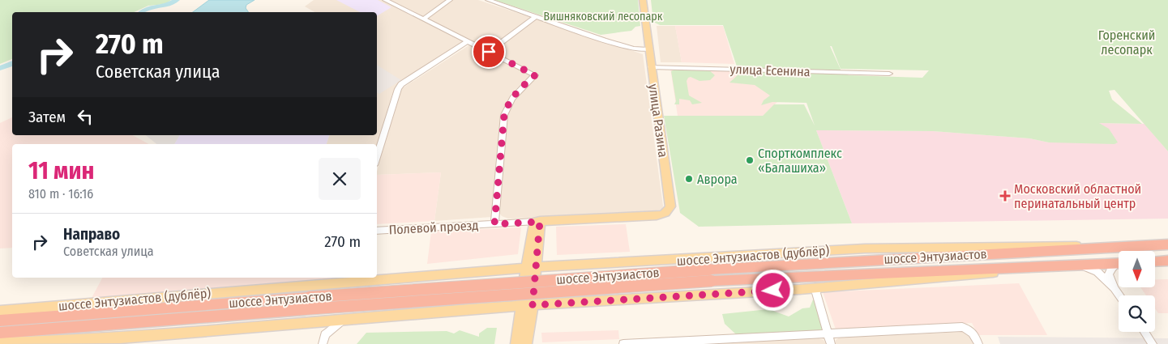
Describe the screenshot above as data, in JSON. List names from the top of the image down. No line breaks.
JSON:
{"streets":{"highway":["шоссе Энтузиастов"],"main road":["улица Разина","Полевой проезд","шоссе Энтузиастов (дублёр)"],"street":["улица Есенина"]},"crossings":[["улица Есенина","улица Разина"],["улица Разина","Полевой проезд"],["шоссе Энтузиастов (дублёр)","шоссе Энтузиастов"]],"parks":["Вишняковский лесопарк","Горенский лесопарк"],"places":{"other":["Спорткомплекс «Балашиха»","Аврора"],"health":["Московский областной перинатальный центр"]},"north":"bottom","page":{"turn":["270 m","Советская улица"],"then":"Затем","heading":["11 мин","810 m · 16:16"],"list":[{"name":"Направо","note":"Советская улица","value":"270 m"}]}}
